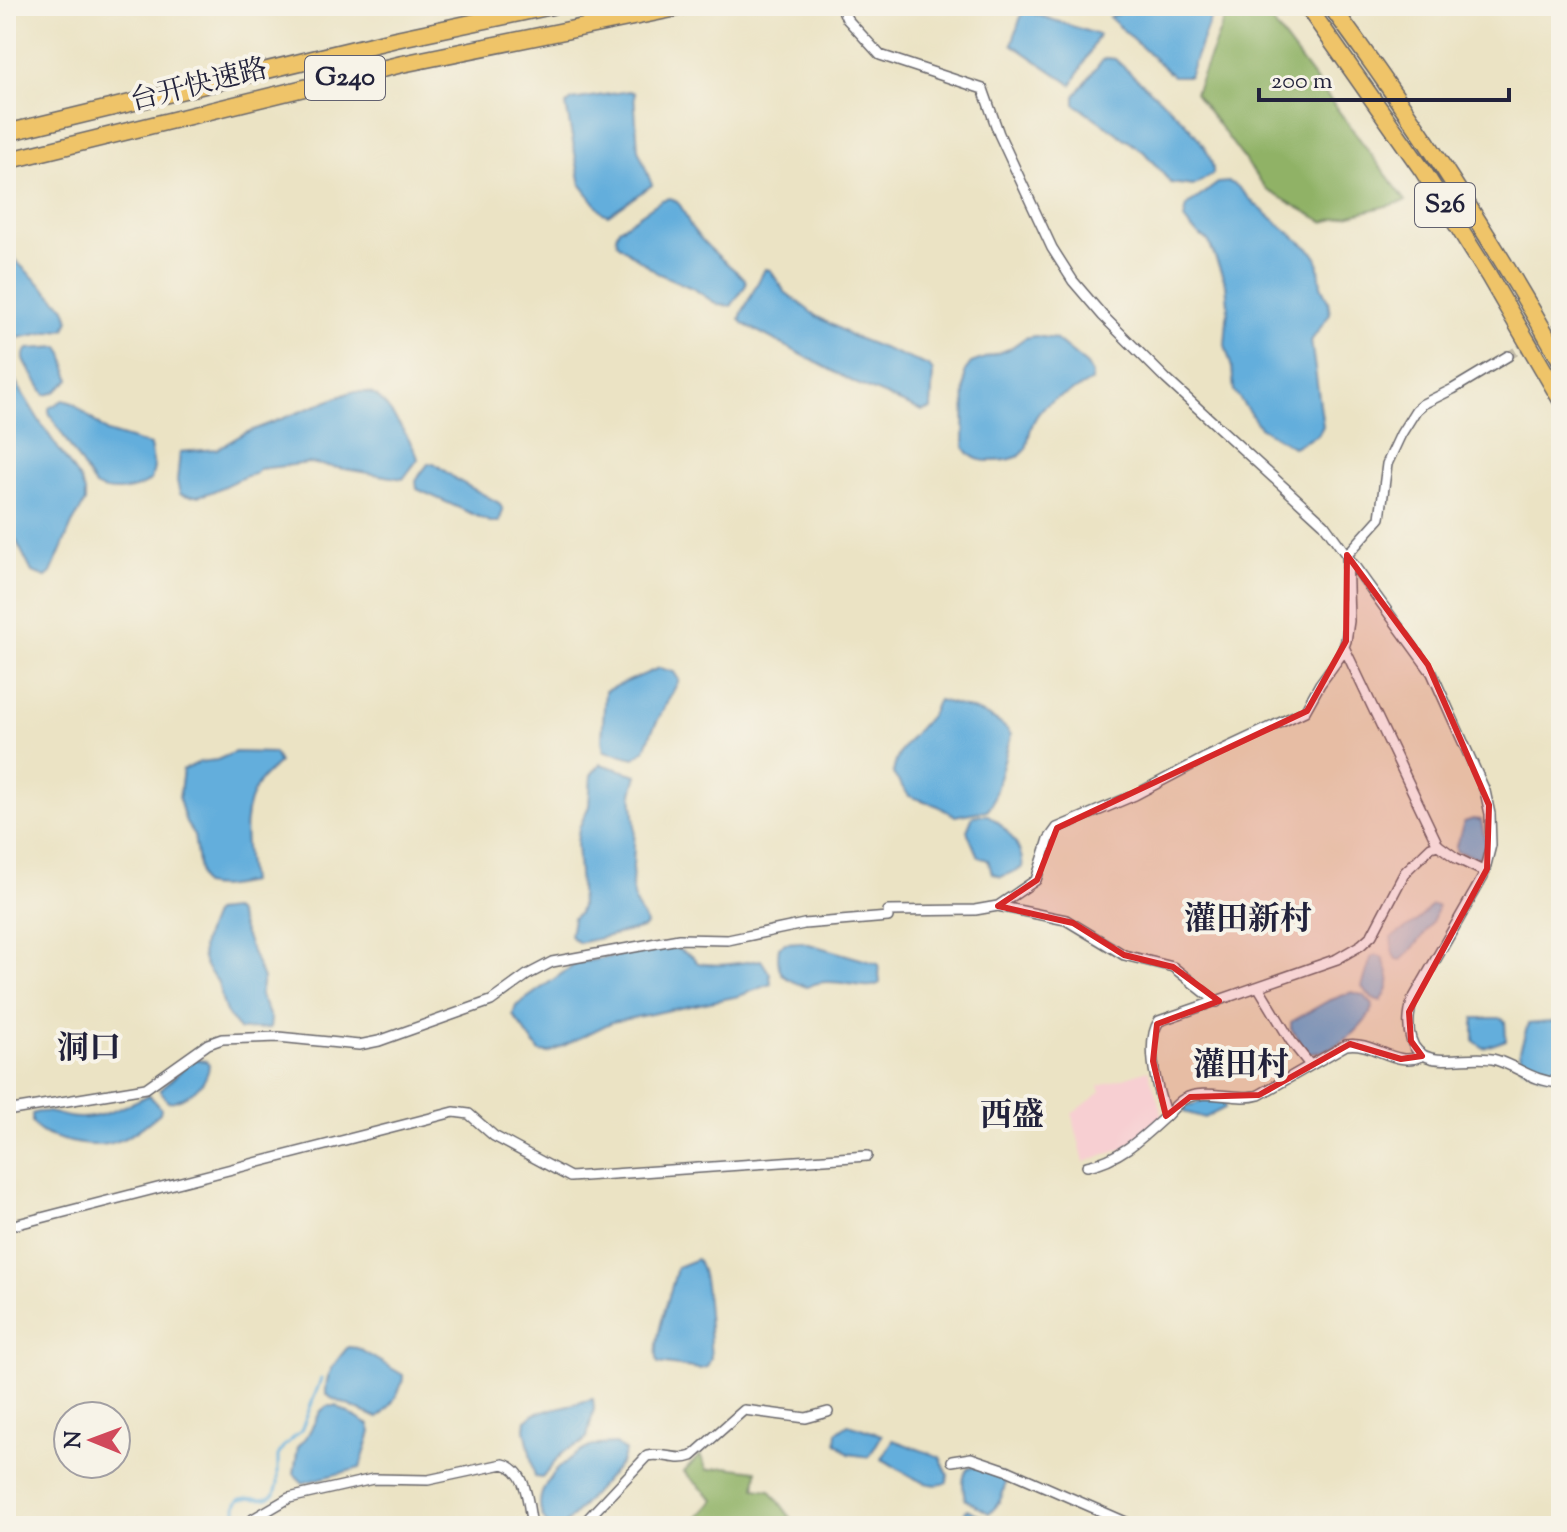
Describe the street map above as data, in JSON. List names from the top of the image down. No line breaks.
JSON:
{"streets":{"highway":["G240","台开快速路","S26"]},"districts":["灌田新村","洞口","灌田村","西盛"],"scale_bar":"200 m","north":"left"}
